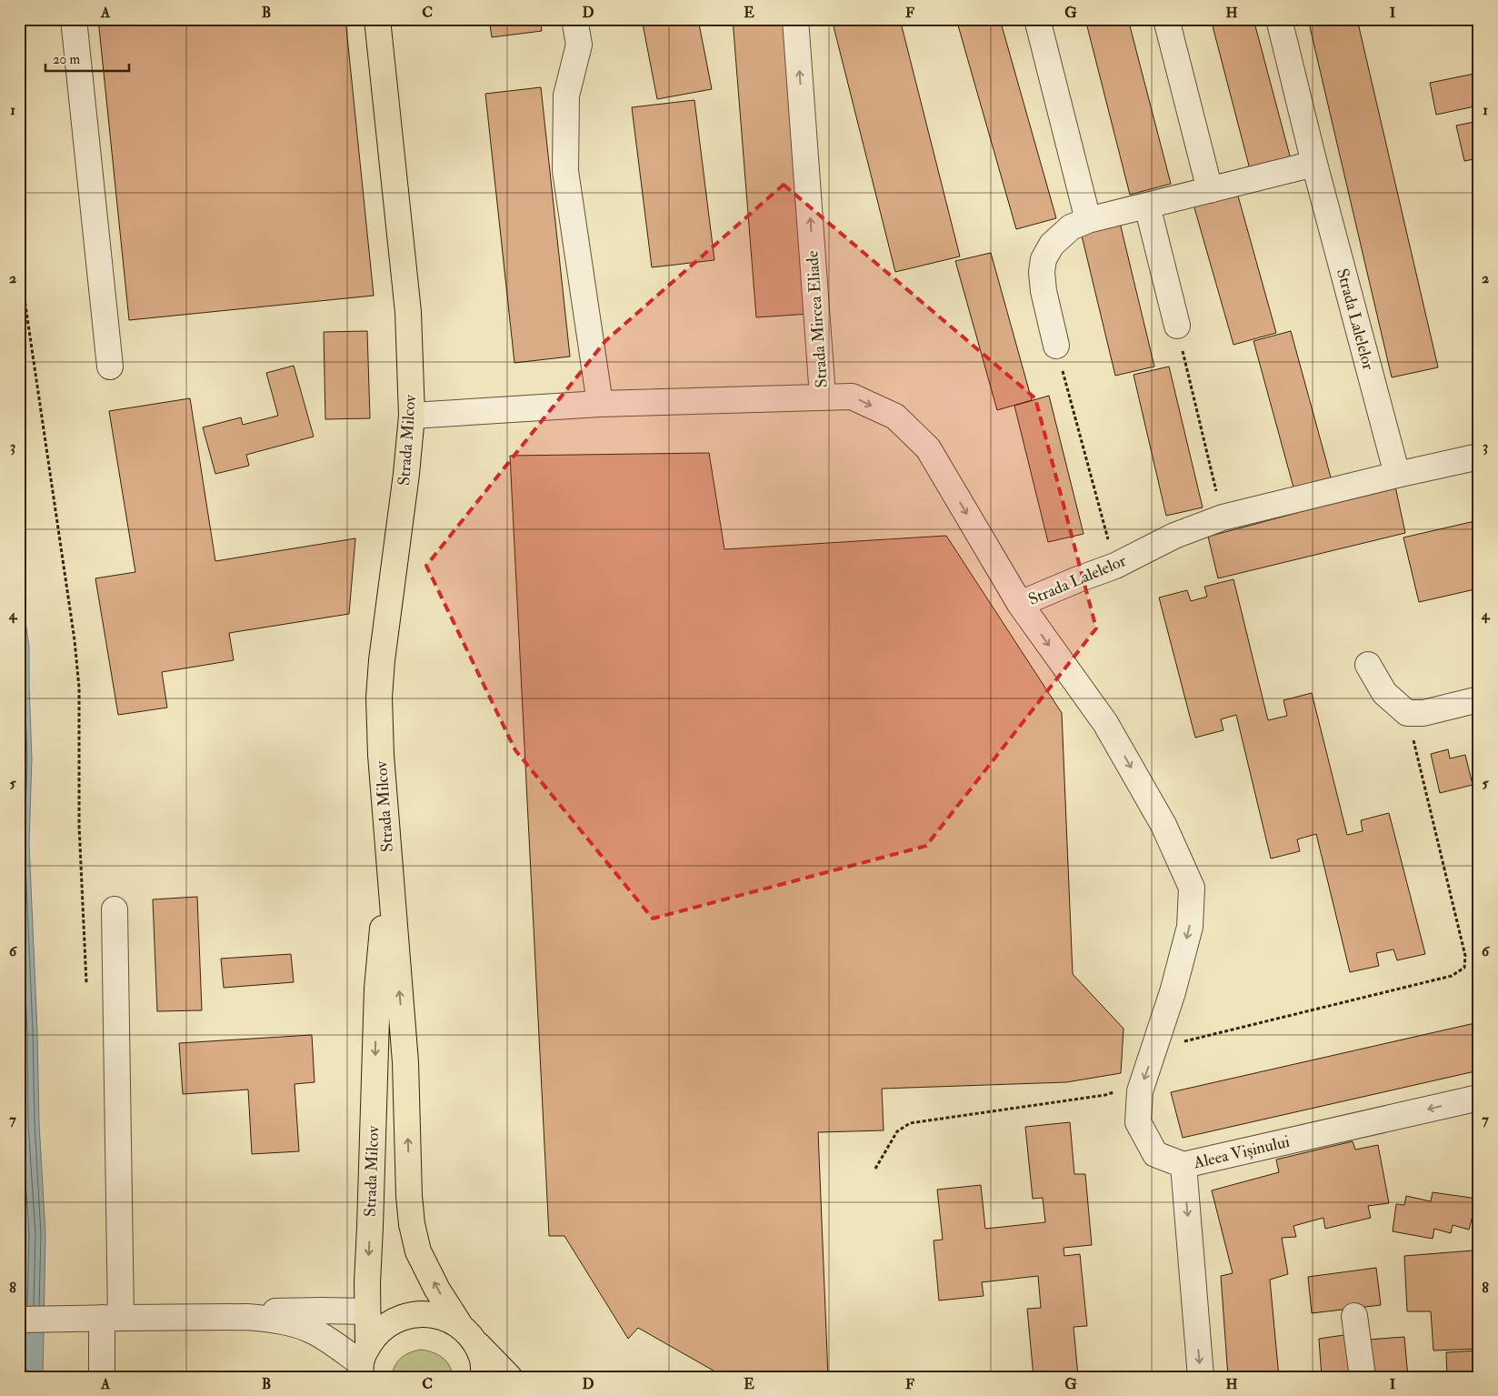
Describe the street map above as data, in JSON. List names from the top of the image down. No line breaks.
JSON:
{"streets":{"main road":["Strada Milcov"],"street":["Strada Mircea Eliade","Strada Lalelelor","Aleea Vișinului"]},"crossings":[["Strada Mircea Eliade","Strada Lalelelor"],["Strada Mircea Eliade","Strada Milcov"]],"one_way":["Strada Mircea Eliade"],"scale_bar":"20 m","grid":{"columns":["A","B","C","D","E","F","G","H","I"],"rows":["1","2","3","4","5","6","7","8"]}}
